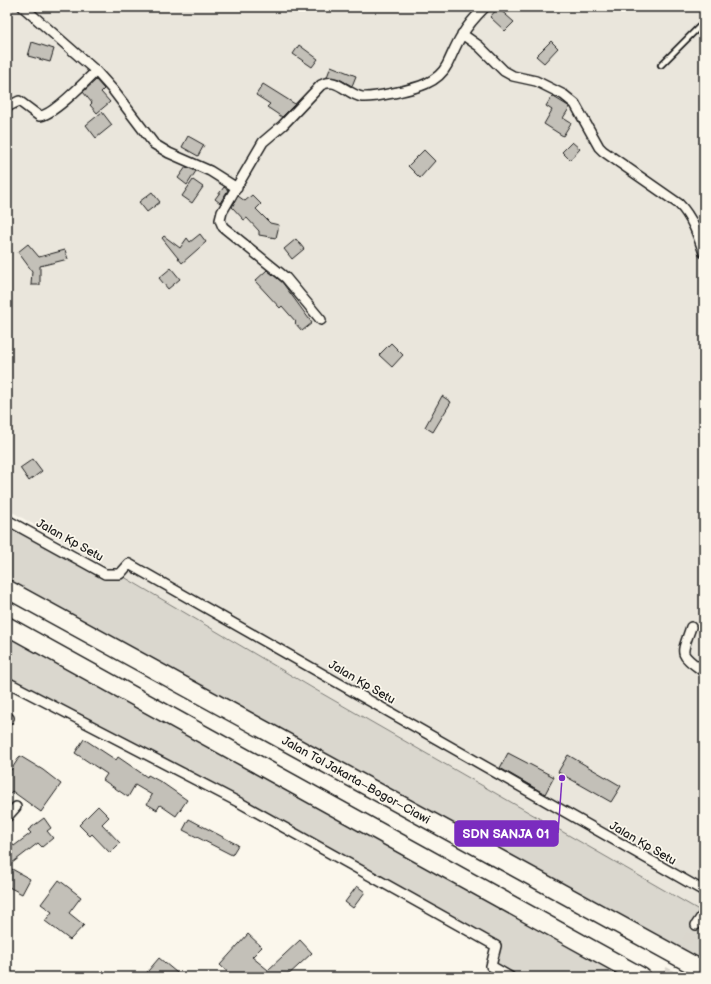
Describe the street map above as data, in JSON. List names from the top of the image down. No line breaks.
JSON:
{"streets":{"highway":["Jalan Tol Jakarta–Bogor–Ciawi"],"street":["Jalan Kp Setu"]},"places":["SDN SANJA 01"]}
